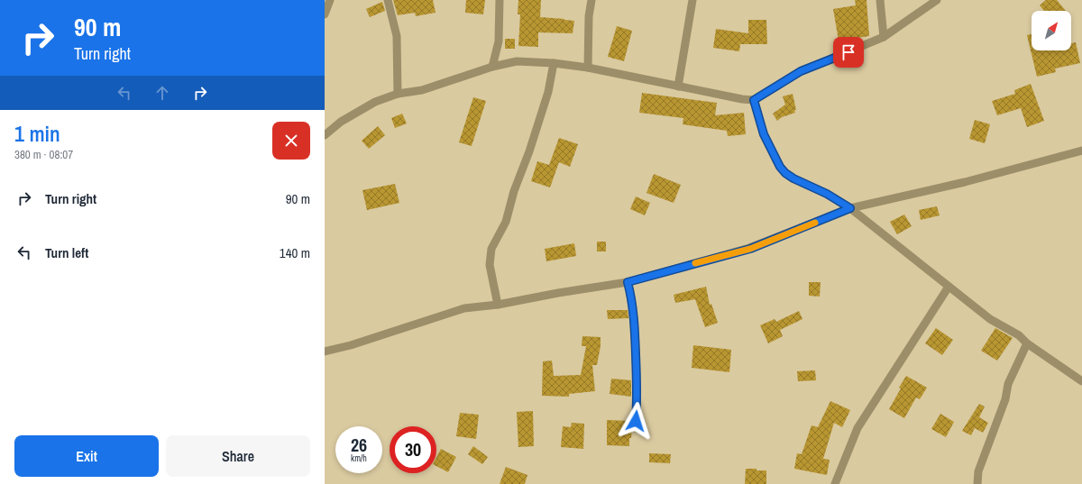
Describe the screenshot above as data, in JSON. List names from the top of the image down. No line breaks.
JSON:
{"north":"top right","page":{"turn":["90 m","Turn right"],"heading":["1 min","380 m · 08:07"],"list":[{"name":"Turn right","value":"90 m"},{"name":"Turn left","value":"140 m"}],"speed":"26 km/h","limit":"30","buttons":["Exit","Share"]}}
